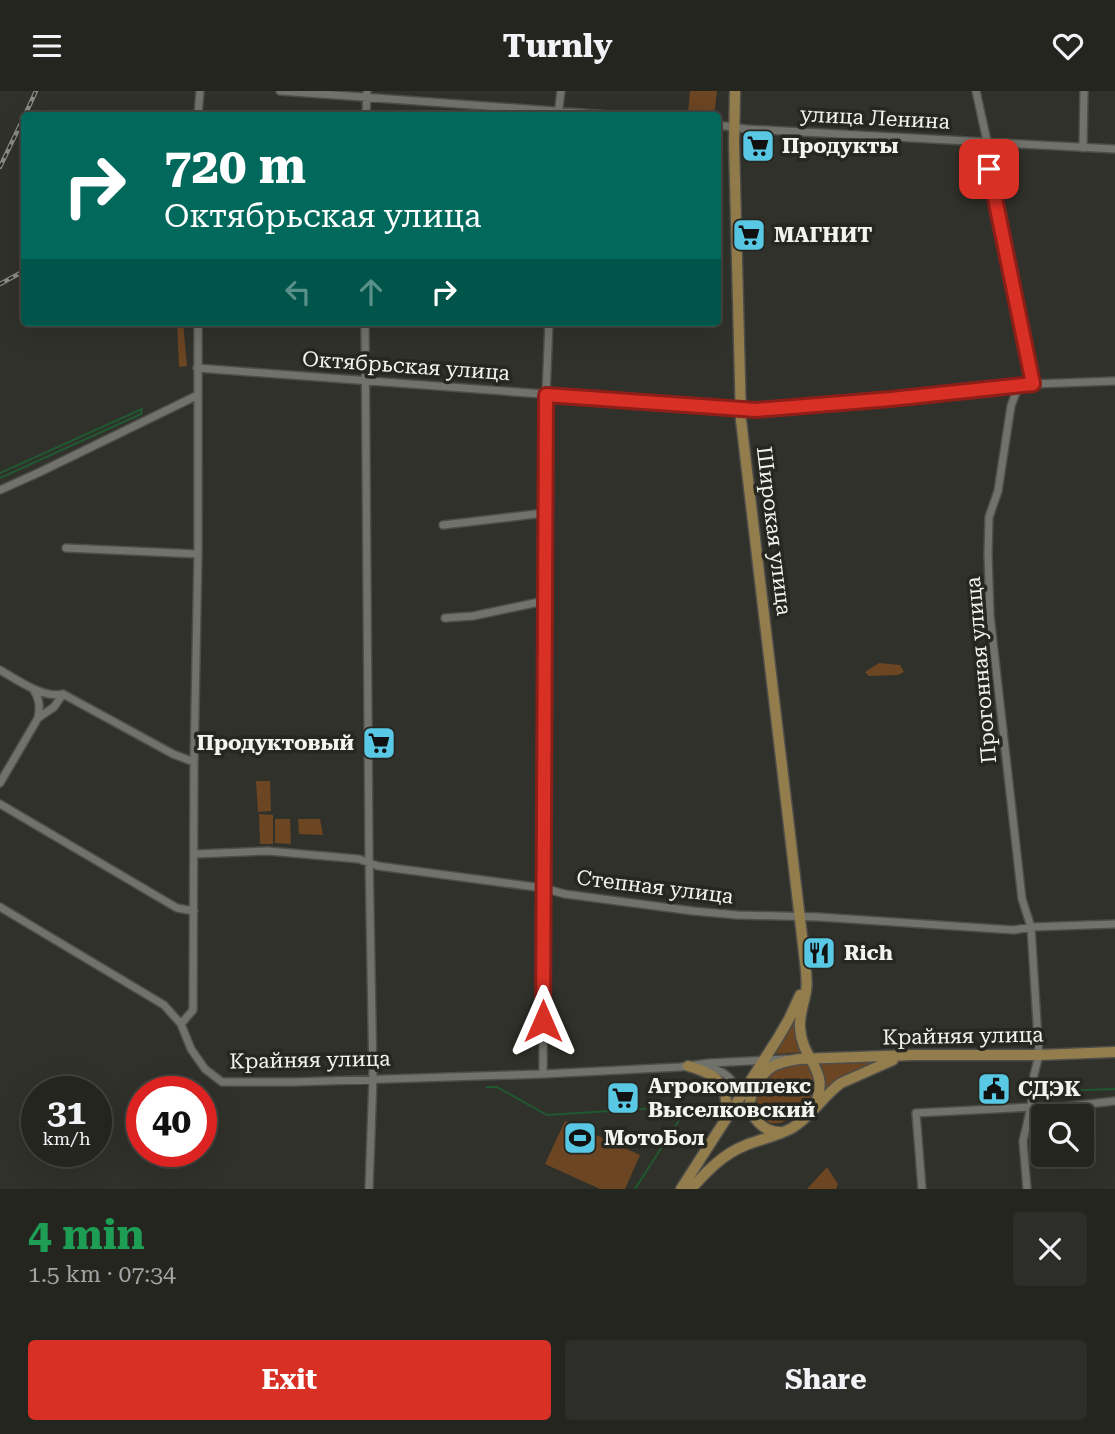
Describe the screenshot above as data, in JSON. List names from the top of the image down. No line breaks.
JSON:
{"streets":{"main road":["Широкая улица","Крайняя улица"],"street":["улица Ленина","Октябрьская улица","Прогонная улица","Степная улица"]},"crossings":[["улица Ленина","Широкая улица"],["Октябрьская улица","Широкая улица"],["Октябрьская улица","Прогонная улица"],["Широкая улица","Степная улица"],["Прогонная улица","Степная улица"],["Прогонная улица","Крайняя улица"]],"places":{"supermarket":["Продукты","МАГНИТ","Продуктовый","Агрокомплекс Выселковский"],"restaurant":["Rich"],"public building":["СДЭК"],"sports":["МотоБол"]},"page":{"header":"Turnly","turn":["720 m","Октябрьская улица"],"speed":"31 km/h","limit":"40","heading":["4 min","1.5 km · 07:34"],"buttons":["Exit","Share"]}}
